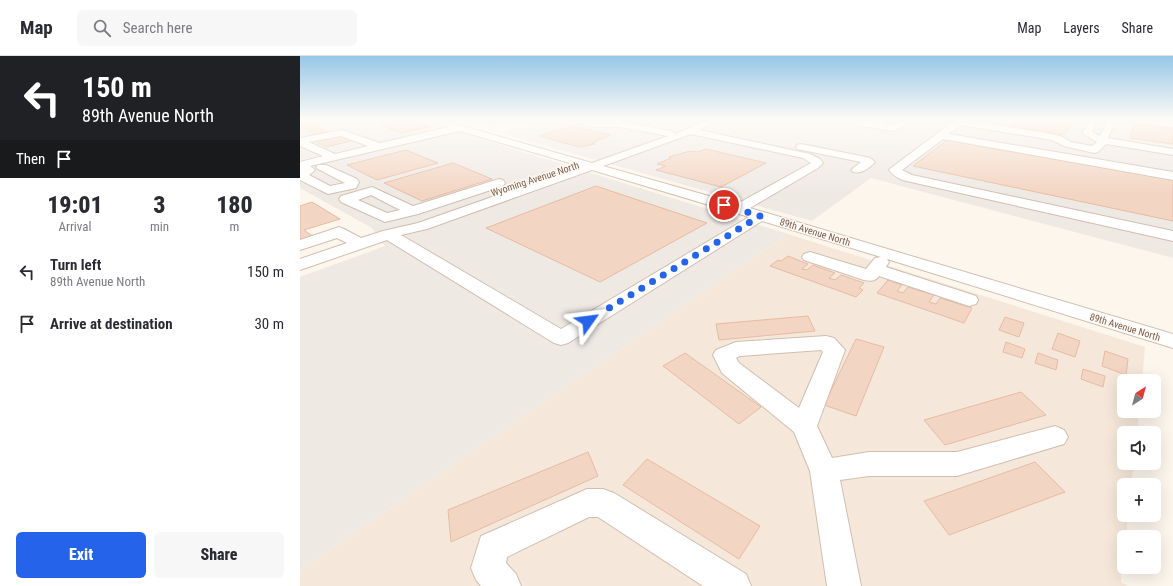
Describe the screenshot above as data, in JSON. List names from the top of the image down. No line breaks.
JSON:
{"streets":{"street":["Wyoming Avenue North","89th Avenue North"]},"crossings":[["Wyoming Avenue North","89th Avenue North"]],"north":"top right","page":{"header":"Map","search":"Search here","nav":["Map","Layers","Share"],"turn":["150 m","89th Avenue North"],"then":"Then","eta":["19:01","Arrival","3","min","180","m"],"list":[{"name":"Turn left","note":"89th Avenue North","value":"150 m"},{"name":"Arrive at destination","value":"30 m"}],"map_buttons":["+","−"],"buttons":["Exit","Share"]}}
